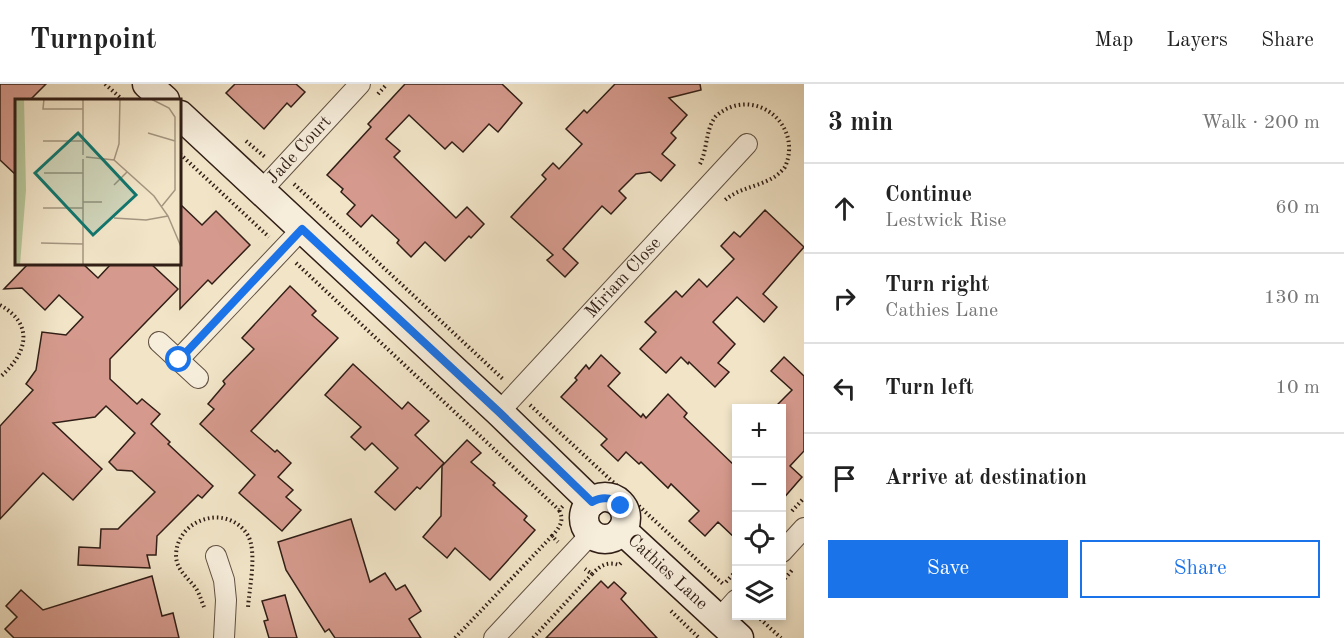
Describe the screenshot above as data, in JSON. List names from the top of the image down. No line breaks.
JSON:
{"streets":{"street":["Jade Court","Miriam Close","Cathies Lane"]},"page":{"header":"Turnpoint","nav":["Map","Layers","Share"],"heading":["3 min","Walk · 200 m"],"list":[["Continue","Lestwick Rise","60 m"],["Turn right","Cathies Lane","130 m"],["Turn left","10 m"],"Arrive at destination"],"map_buttons":["+","−"],"buttons":["Save","Share"]}}
